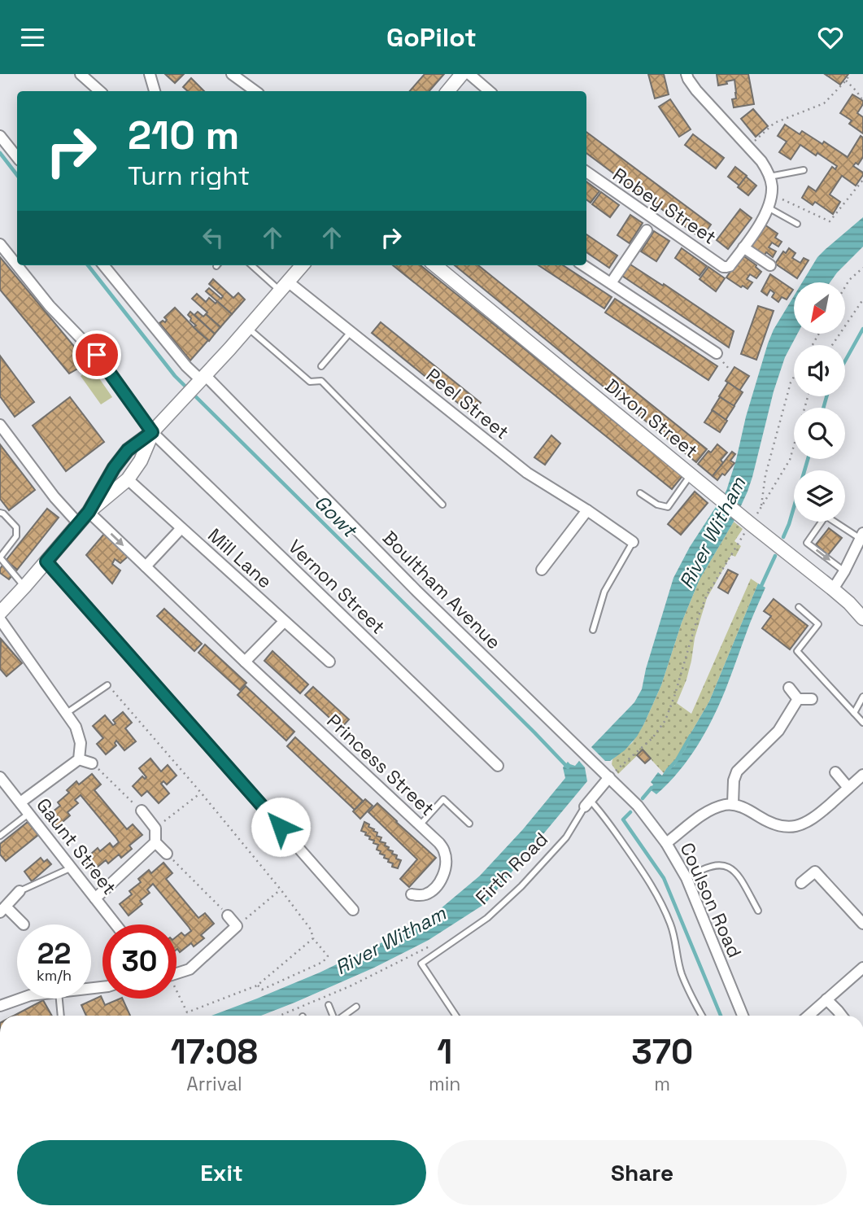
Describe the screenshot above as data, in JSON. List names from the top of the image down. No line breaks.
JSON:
{"streets":{"street":["Robey Street","Peel Street","Dixon Street","Mill Lane","Vernon Street","Boultham Avenue","Princess Street","Gaunt Street","Firth Road","Coulson Road"]},"crossings":[["Boultham Avenue","Firth Road"],["Boultham Avenue","Coulson Road"],["Firth Road","Coulson Road"]],"water":["Gowt","River Witham"],"north":"bottom left","page":{"header":"GoPilot","turn":["210 m","Turn right"],"speed":"22 km/h","limit":"30","eta":["17:08","Arrival","1","min","370","m"],"buttons":["Exit","Share"]}}
